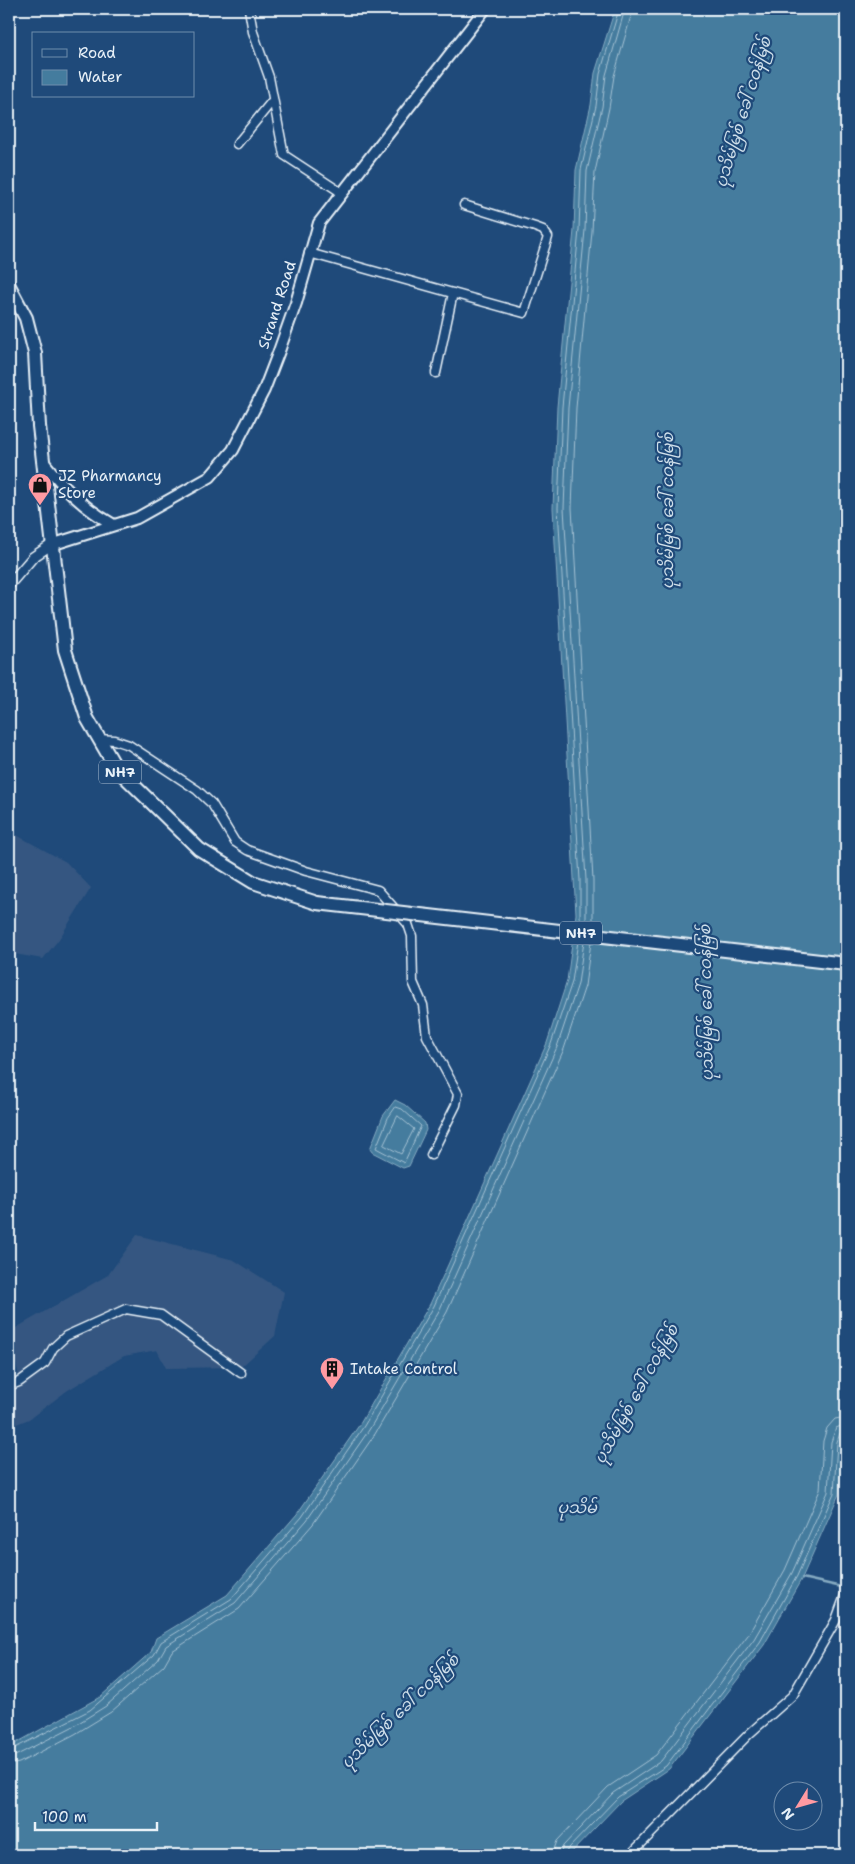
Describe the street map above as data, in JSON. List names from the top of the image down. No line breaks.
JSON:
{"streets":{"highway":["NH7"],"main road":["Strand Road"]},"crossings":[["Strand Road","NH7"]],"water":["ပုသိမ်မြစ် ခေါ် ငဝန်မြစ်","ပုသိမ်"],"places":{"shop":["JZ Pharmancy Store"],"building":["Intake Control"]},"legend":["Road","Water"],"scale_bar":"100 m","north":"bottom left"}
